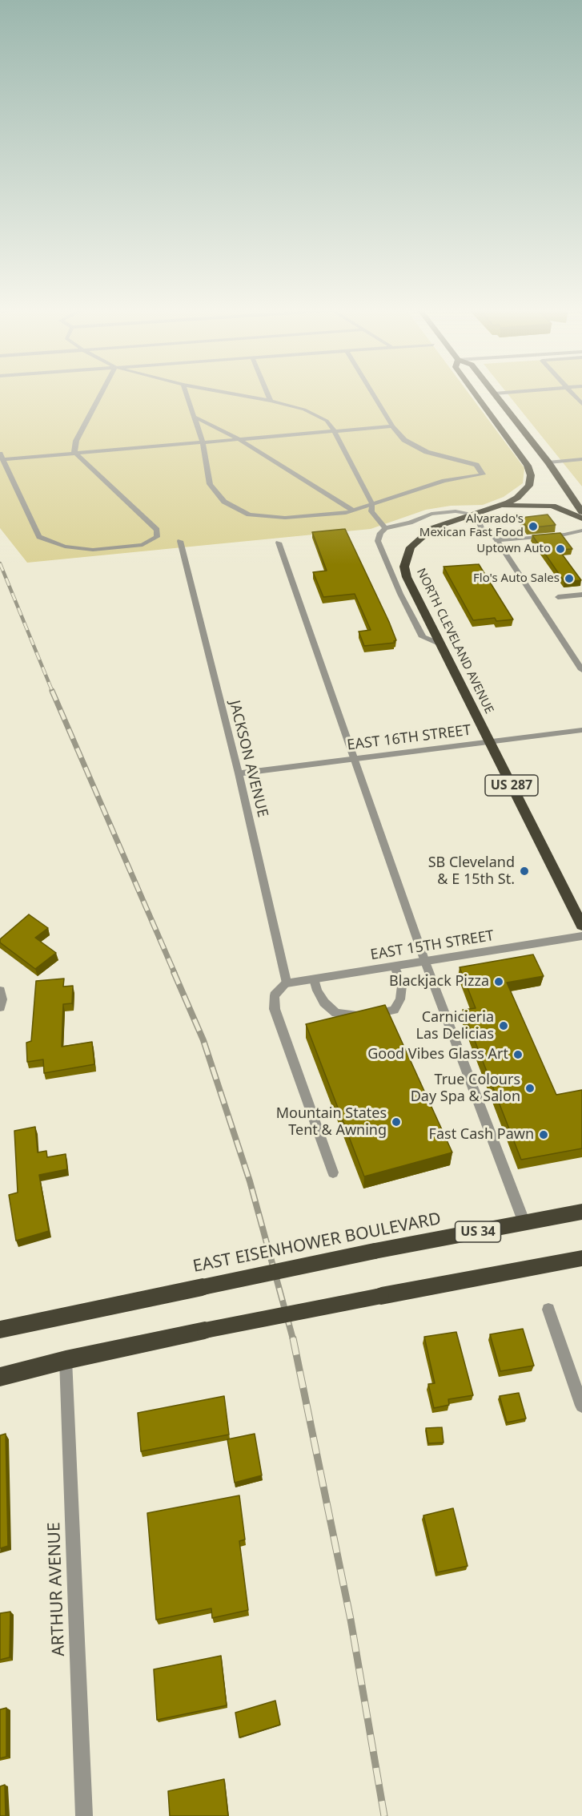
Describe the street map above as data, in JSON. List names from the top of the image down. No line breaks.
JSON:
{"streets":{"highway":["NORTH CLEVELAND AVENUE","US 287","US 34","EAST EISENHOWER BOULEVARD"],"street":["EAST 16TH STREET","JACKSON AVENUE","EAST 15TH STREET","ARTHUR AVENUE"]},"crossings":[["NORTH CLEVELAND AVENUE","EAST 16TH STREET"],["EAST 16TH STREET","JACKSON AVENUE"],["JACKSON AVENUE","EAST 15TH STREET"]],"places":["Alvarado's Mexican Fast Food","Uptown Auto","Flo's Auto Sales","SB Cleveland & E 15th St.","Blackjack Pizza","Carnicieria Las Delicias","Good Vibes Glass Art","True Colours Day Spa & Salon","Mountain States Tent & Awning","Fast Cash Pawn"]}
